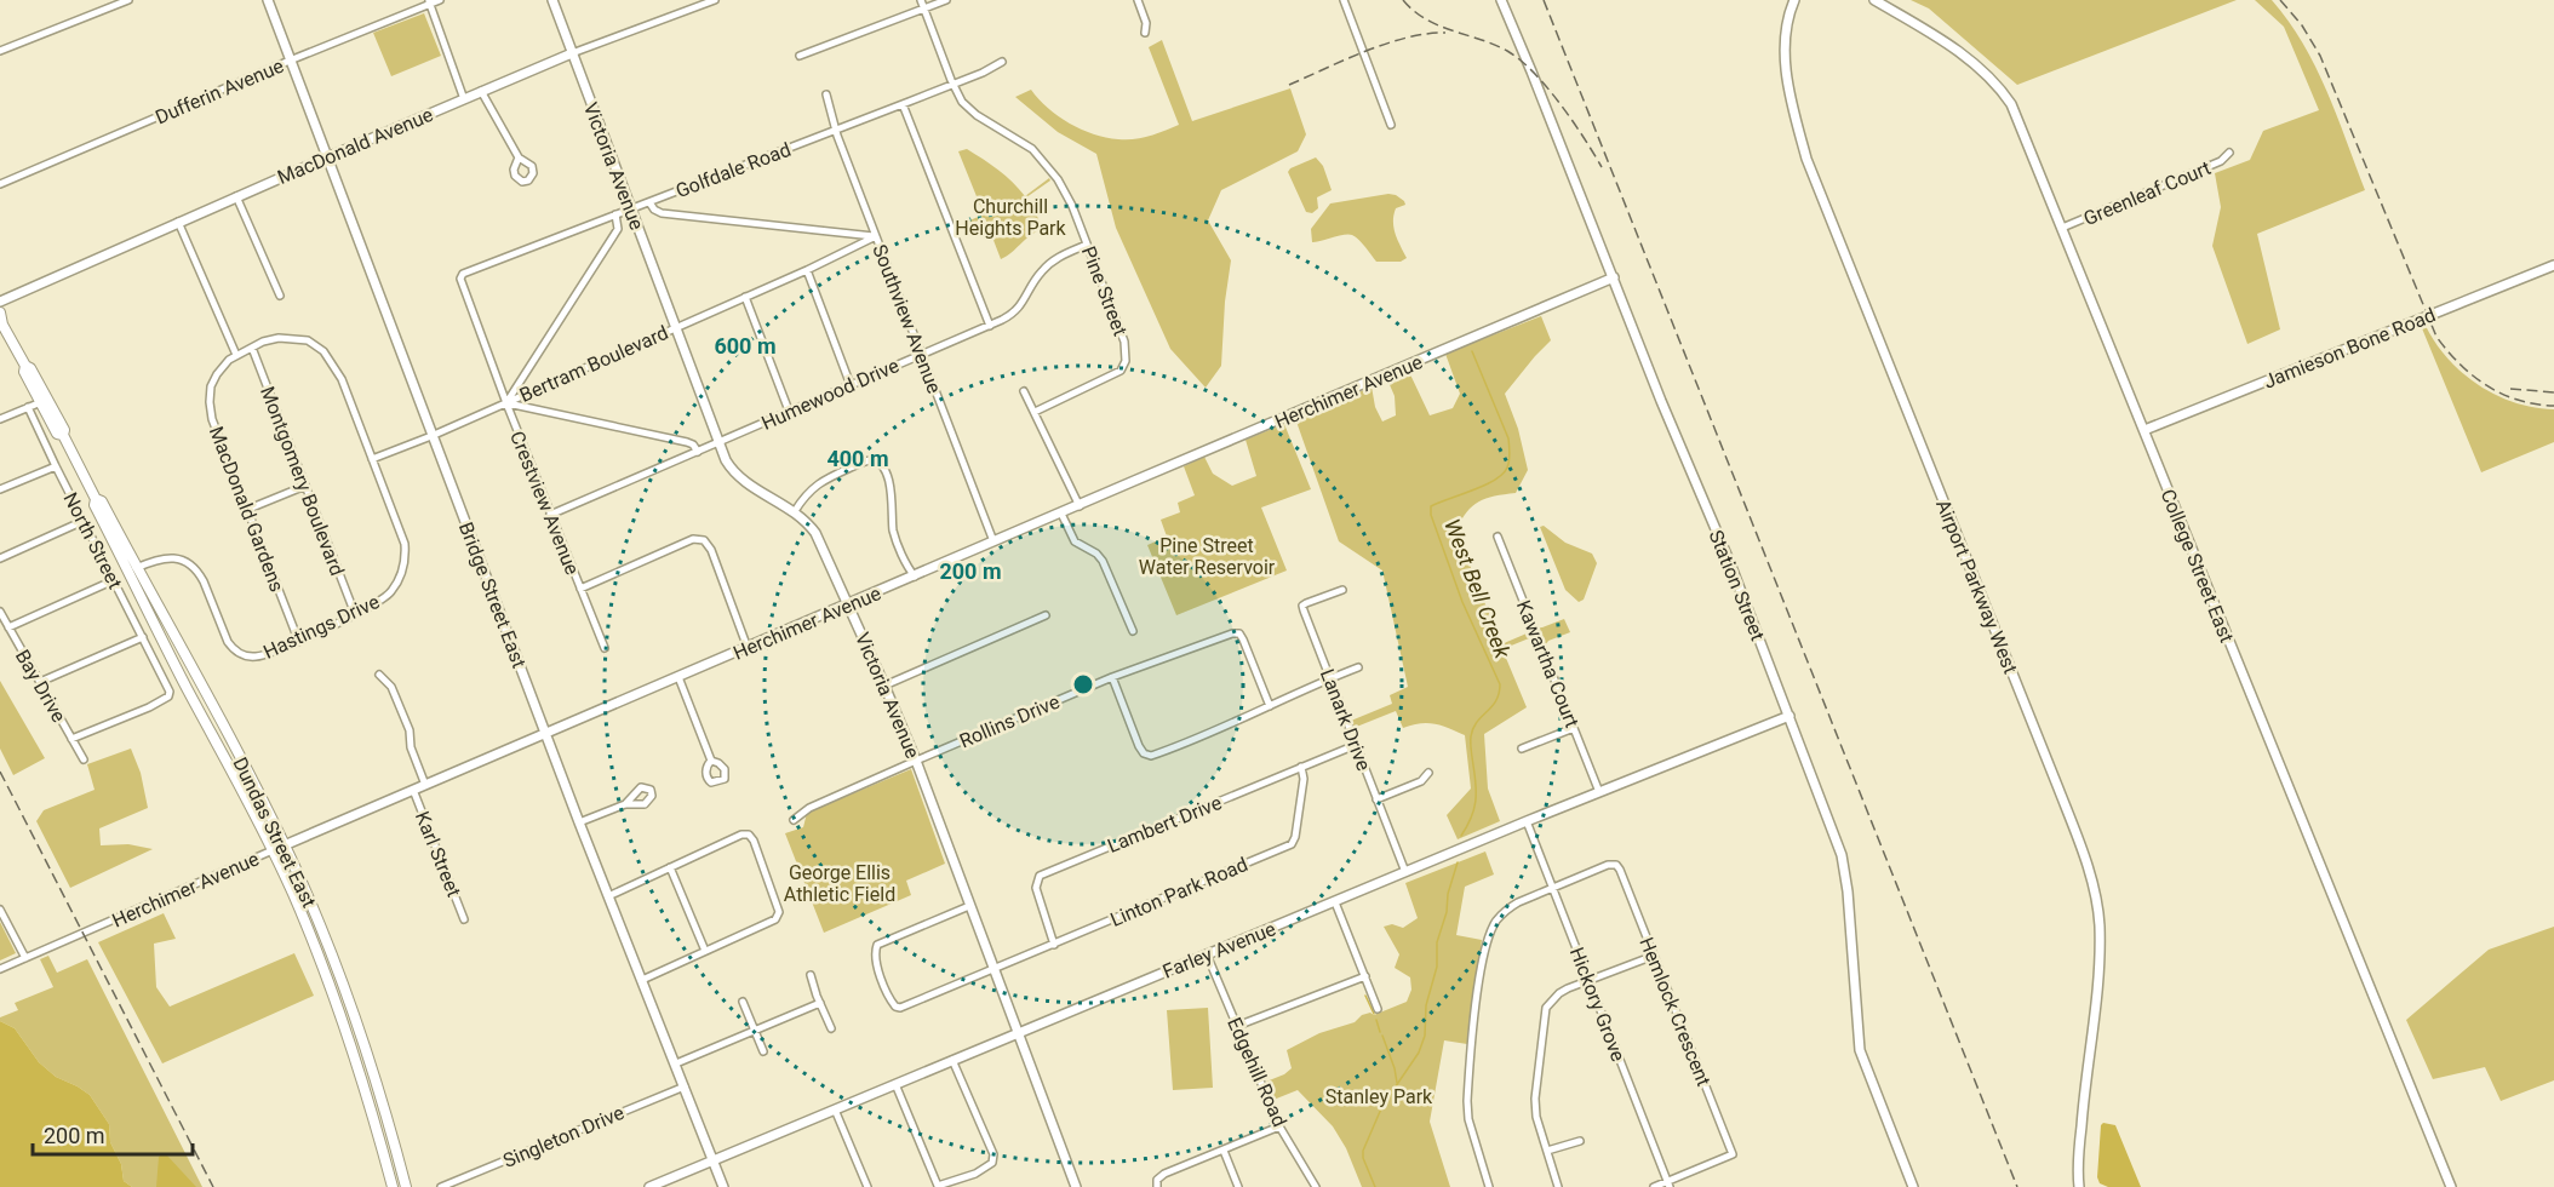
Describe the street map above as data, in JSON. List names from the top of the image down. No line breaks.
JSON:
{"streets":{"main road":["Dundas Street East"],"street":["Dufferin Avenue","MacDonald Avenue","Victoria Avenue","Golfdale Road","Greenleaf Court","Pine Street","Southview Avenue","Jamieson Bone Road","Bertram Boulevard","Herchimer Avenue","Humewood Drive","Montgomery Boulevard","Crestview Avenue","MacDonald Gardens","North Street","College Street East","Station Street","Airport Parkway West","Bridge Street East","Hastings Drive","Kawartha Court","Bay Drive","Lanark Drive","Rollins Drive","Lambert Drive","Karl Street","Linton Park Road","Farley Avenue","Hickory Grove","Hemlock Crescent","Edgehill Road","Singleton Drive"]},"crossings":[["Dufferin Avenue","Bridge Street East"],["MacDonald Avenue","Victoria Avenue"],["MacDonald Avenue","Bridge Street East"],["Victoria Avenue","Golfdale Road"],["Victoria Avenue","Bertram Boulevard"],["Victoria Avenue","Herchimer Avenue"],["Victoria Avenue","Humewood Drive"],["Victoria Avenue","Rollins Drive"],["Victoria Avenue","Linton Park Road"],["Victoria Avenue","Farley Avenue"],["Golfdale Road","Pine Street"],["Golfdale Road","Southview Avenue"],["Golfdale Road","Crestview Avenue"],["Greenleaf Court","College Street East"],["Pine Street","Humewood Drive"],["Southview Avenue","Bertram Boulevard"],["Southview Avenue","Herchimer Avenue"],["Southview Avenue","Humewood Drive"],["Jamieson Bone Road","College Street East"],["Bertram Boulevard","Crestview Avenue"],["Bertram Boulevard","Bridge Street East"],["Bertram Boulevard","Hastings Drive"],["Herchimer Avenue","Station Street"],["Herchimer Avenue","Bridge Street East"],["Herchimer Avenue","Dundas Street East"],["Herchimer Avenue","Karl Street"],["Humewood Drive","Crestview Avenue"],["Montgomery Boulevard","Hastings Drive"],["MacDonald Gardens","Hastings Drive"],["North Street","Bay Drive"],["Station Street","Farley Avenue"],["Bridge Street East","Farley Avenue"],["Bridge Street East","Singleton Drive"],["Hastings Drive","Dundas Street East"],["Kawartha Court","Farley Avenue"],["Lanark Drive","Lambert Drive"],["Lanark Drive","Farley Avenue"],["Lambert Drive","Linton Park Road"],["Farley Avenue","Hickory Grove"],["Farley Avenue","Edgehill Road"],["Hickory Grove","Hemlock Crescent"]],"water":["West Bell Creek"],"parks":["Churchill Heights Park","Pine Street Water Reservoir","George Ellis Athletic Field","Stanley Park"],"scale_bar":"200 m","rings":["600 m","400 m","200 m"]}
